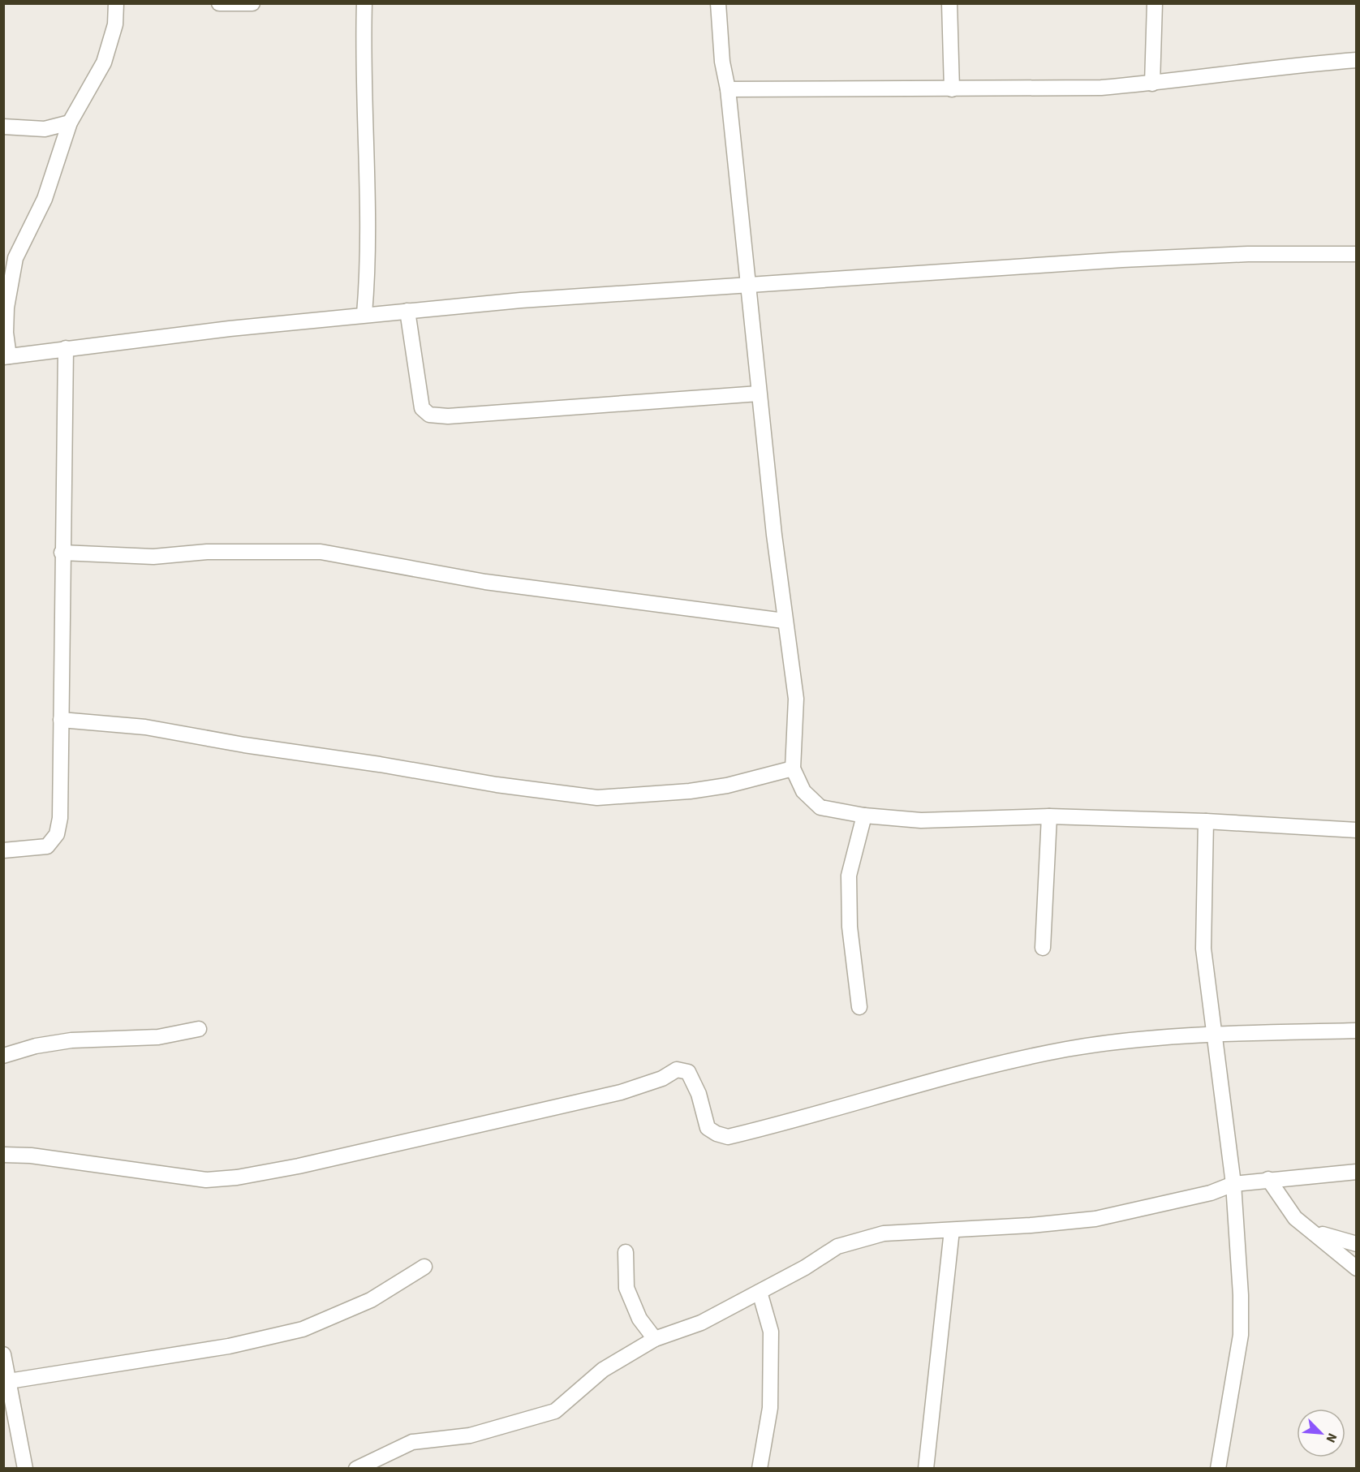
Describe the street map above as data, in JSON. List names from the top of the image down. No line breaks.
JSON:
{"north":"bottom right"}
